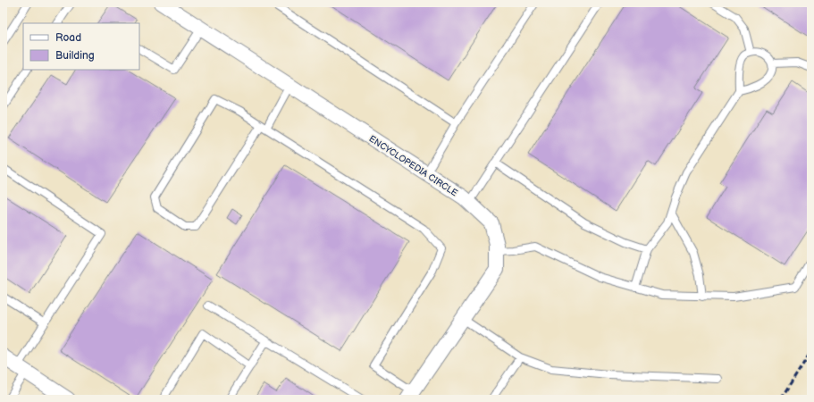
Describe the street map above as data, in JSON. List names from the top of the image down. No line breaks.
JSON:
{"streets":{"street":["ENCYCLOPEDIA CIRCLE"]},"legend":["Road","Building"]}
